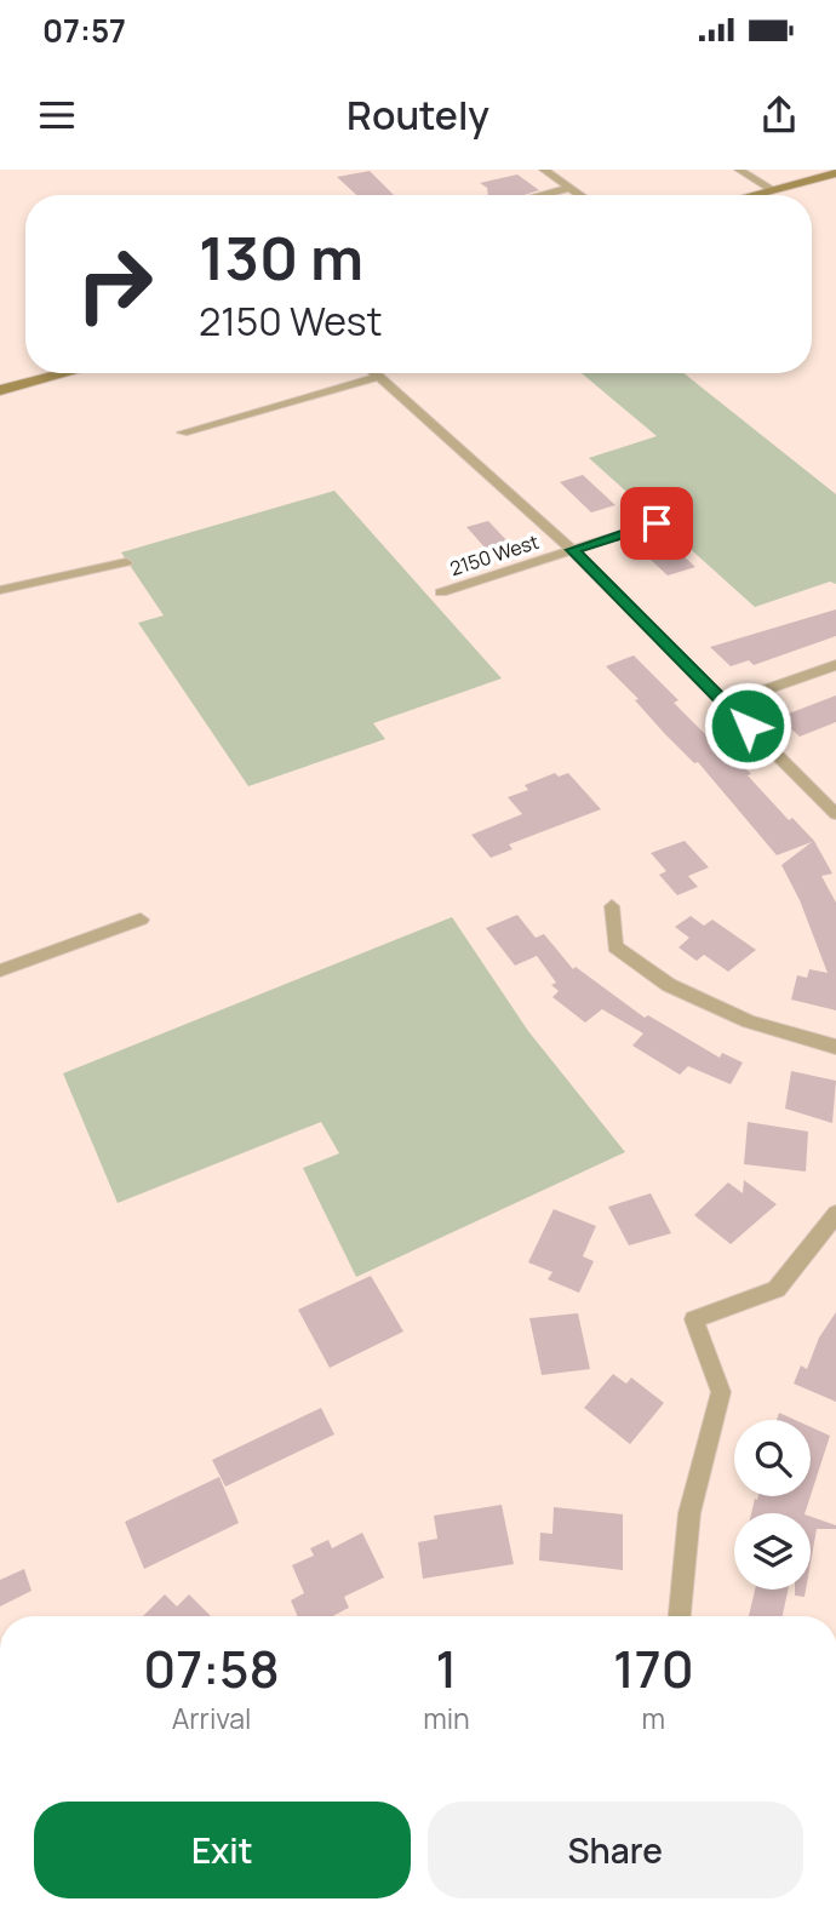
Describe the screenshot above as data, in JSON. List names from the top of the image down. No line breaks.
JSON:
{"streets":{"street":["2150 West"]},"page":{"status":"07:57","header":"Routely","turn":["130 m","2150 West"],"eta":["07:58","Arrival","1","min","170","m"],"buttons":["Exit","Share"]}}
